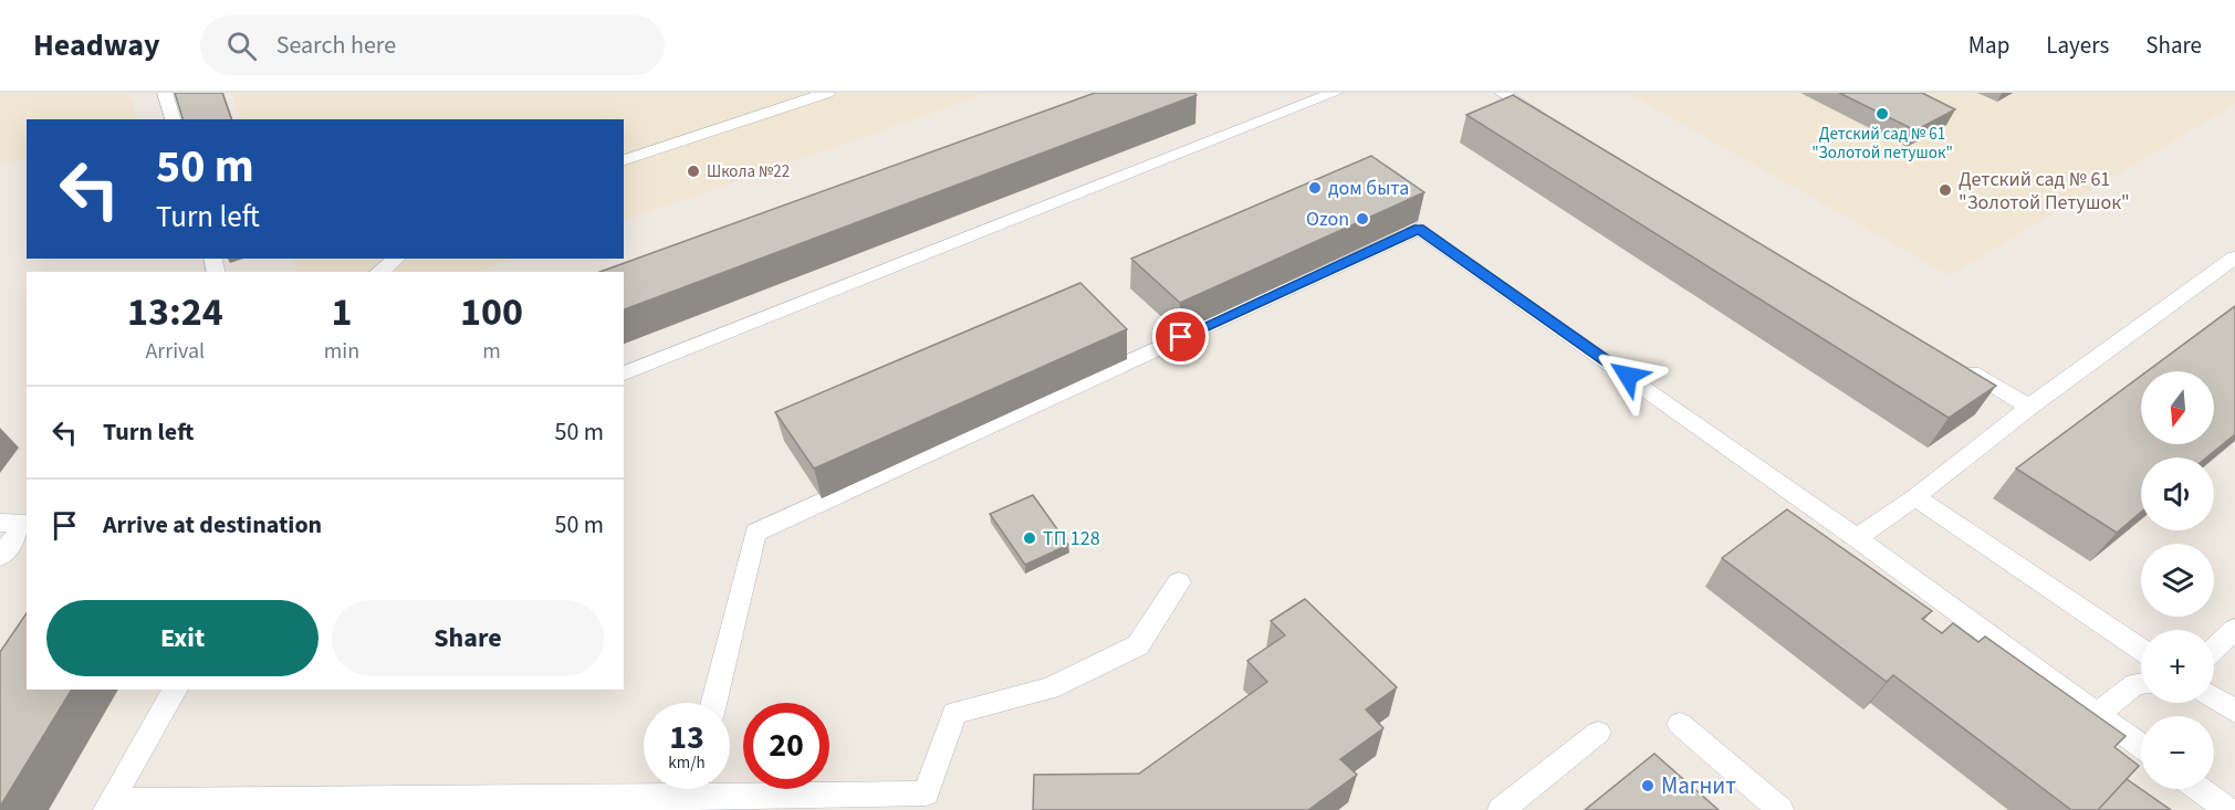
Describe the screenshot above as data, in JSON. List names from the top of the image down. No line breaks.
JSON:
{"places":["Детский сад № 61 \"Золотой петушок\"","Школа №22","дом быта","Детский сад № 61 \"Золотой Петушок\"","Ozon","ТП 128","Магнит"],"north":"bottom","page":{"header":"Headway","search":"Search here","nav":["Map","Layers","Share"],"turn":["50 m","Turn left"],"eta":["13:24","Arrival","1","min","100","m"],"map_buttons":["+","−"],"list":[{"name":"Turn left","value":"50 m"},{"name":"Arrive at destination","value":"50 m"}],"buttons":["Exit","Share"],"speed":"13 km/h","limit":"20"}}
